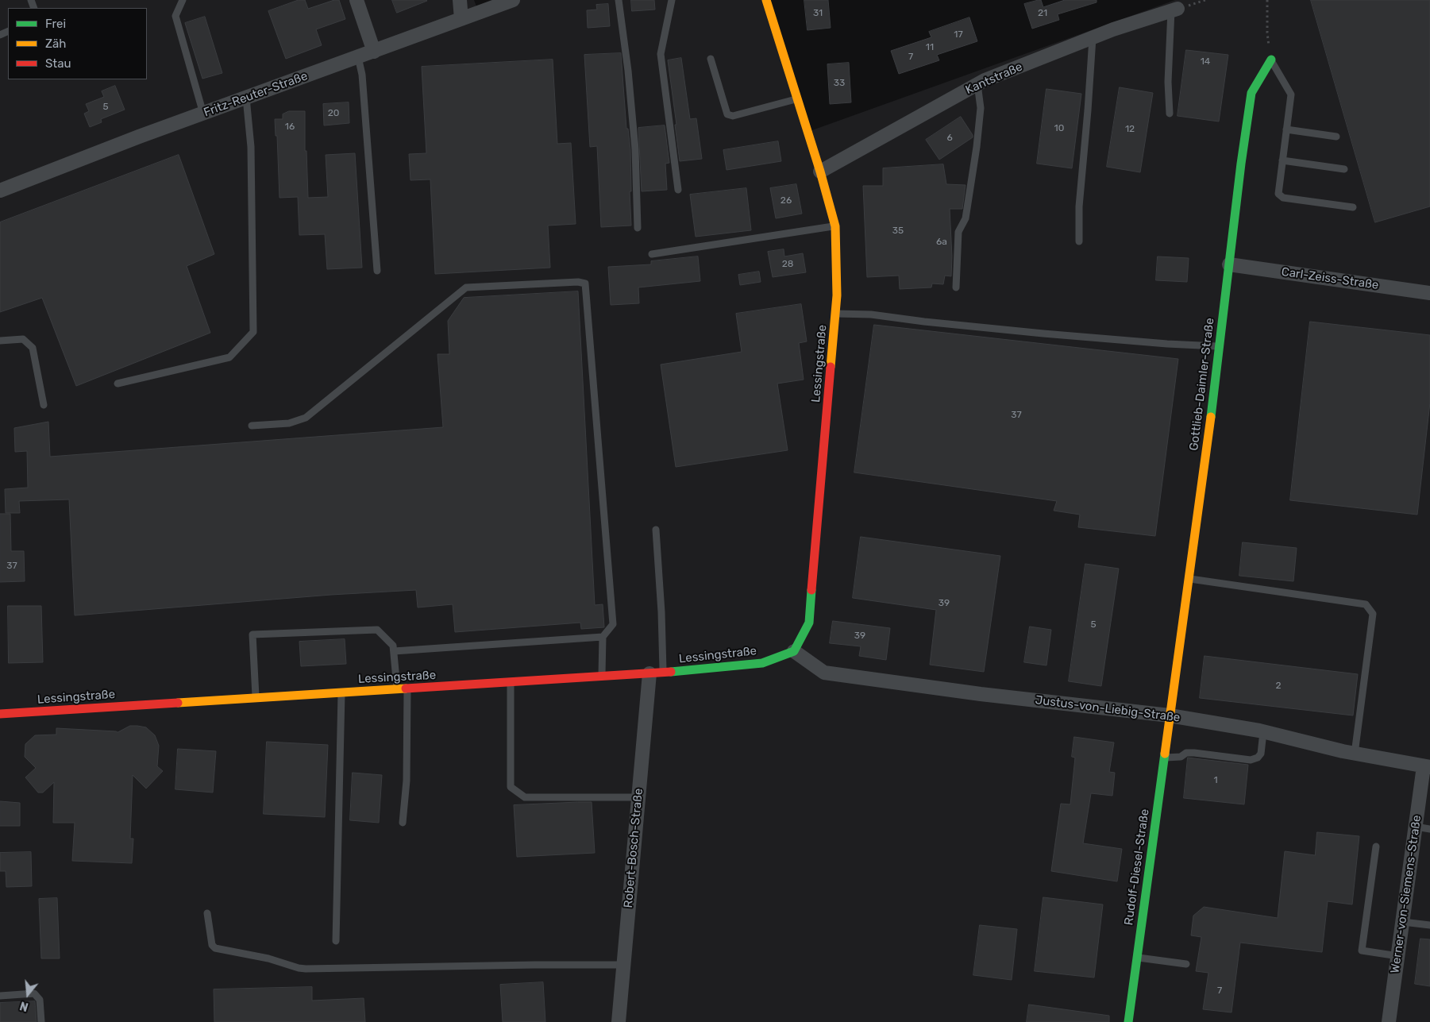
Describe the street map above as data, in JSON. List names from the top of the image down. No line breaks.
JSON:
{"streets":{"street":["Kantstraße","Fritz-Reuter-Straße","Carl-Zeiss-Straße","Lessingstraße","Gottlieb-Daimler-Straße","Justus-von-Liebig-Straße","Robert-Bosch-Straße","Rudolf-Diesel-Straße","Werner-von-Siemens-Straße"]},"crossings":[["Kantstraße","Lessingstraße"],["Carl-Zeiss-Straße","Gottlieb-Daimler-Straße"],["Lessingstraße","Justus-von-Liebig-Straße"],["Lessingstraße","Robert-Bosch-Straße"],["Gottlieb-Daimler-Straße","Justus-von-Liebig-Straße"],["Gottlieb-Daimler-Straße","Rudolf-Diesel-Straße"],["Justus-von-Liebig-Straße","Rudolf-Diesel-Straße"],["Justus-von-Liebig-Straße","Werner-von-Siemens-Straße"]],"house_numbers":["31","21","17","11","7","14","33","5","20","16","10","12","6","26","35","6a","28","37","37","39","5","39","2","1","7"],"legend":["Frei","Zäh","Stau"],"north":"bottom"}
